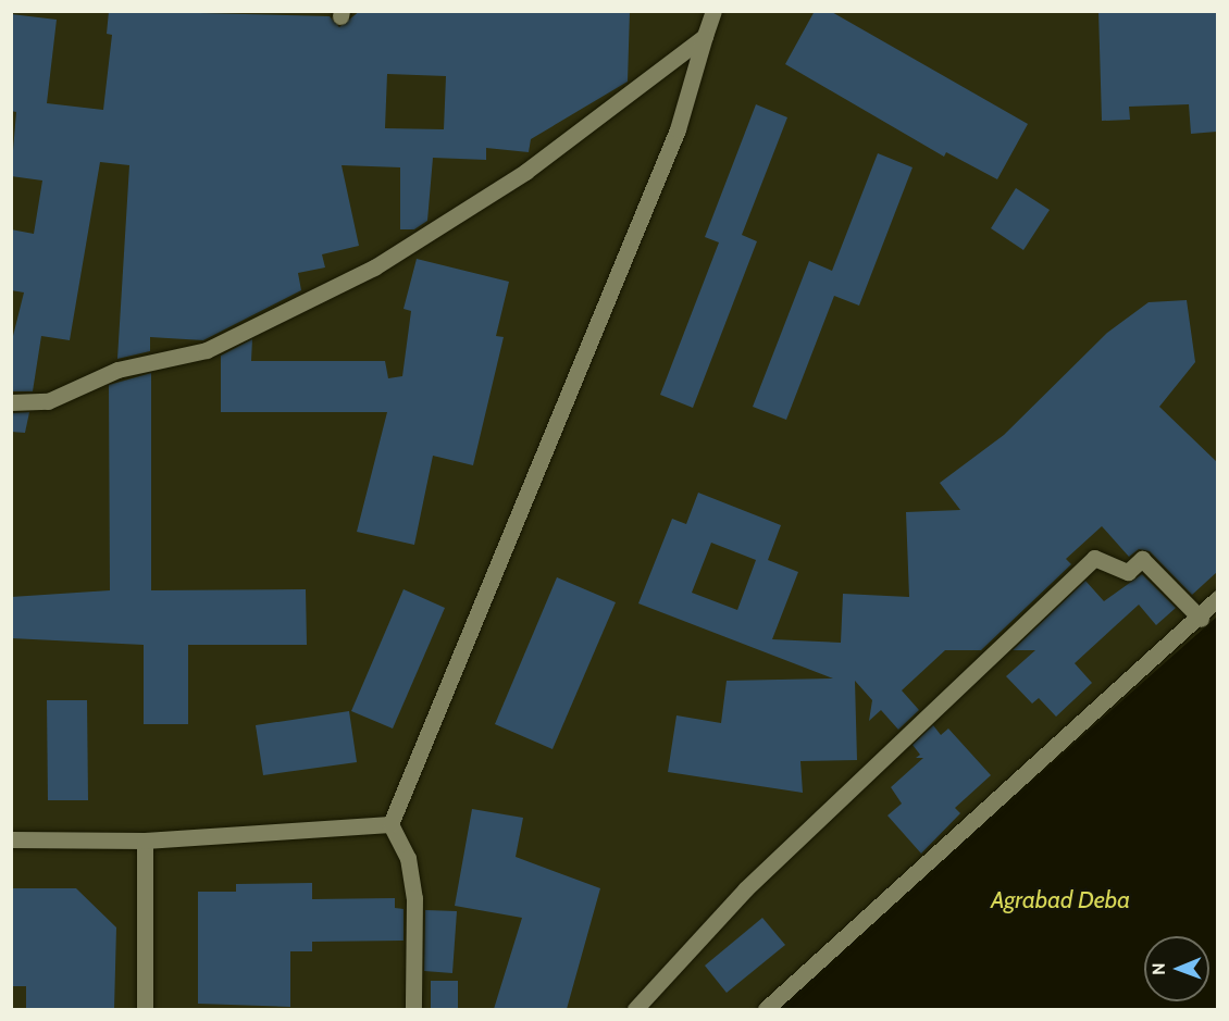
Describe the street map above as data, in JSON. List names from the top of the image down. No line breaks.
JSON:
{"water":["Agrabad Deba"],"north":"left"}
